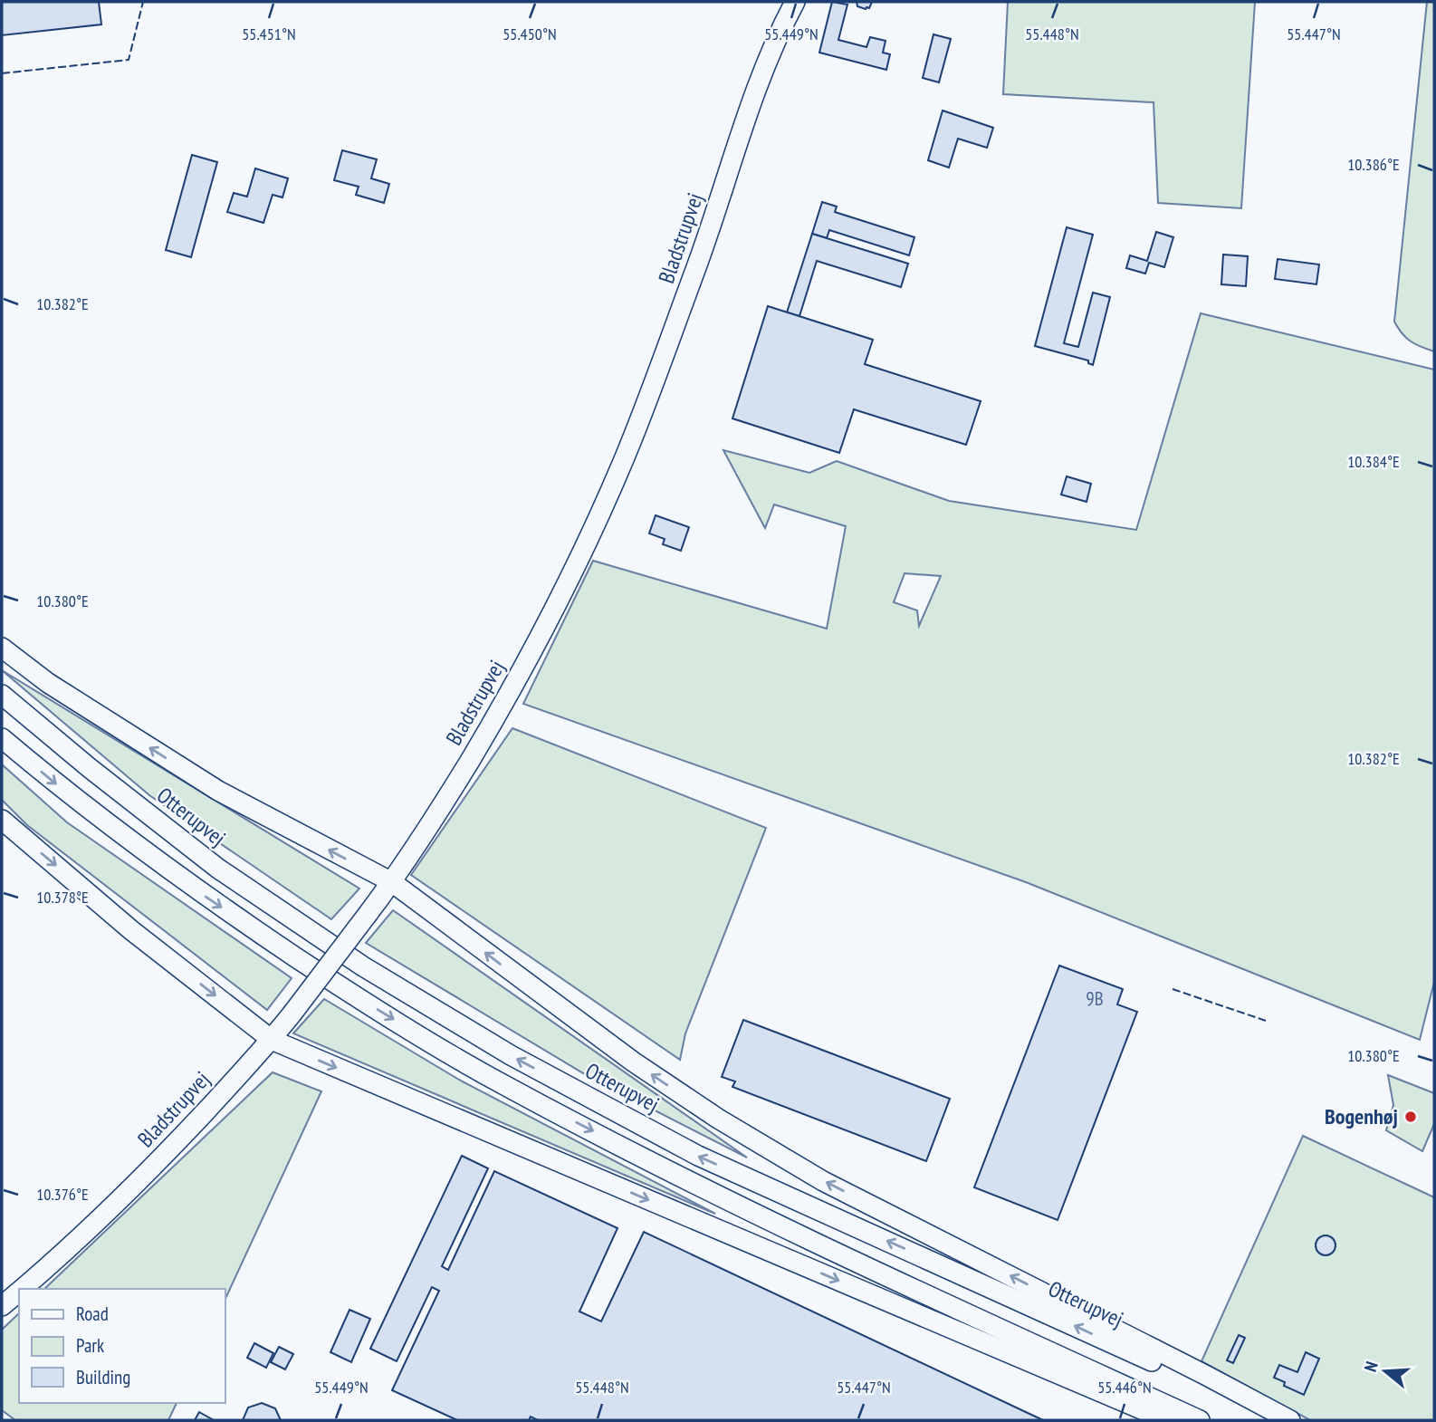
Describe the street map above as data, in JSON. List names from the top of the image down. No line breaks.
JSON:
{"streets":{"main road":["Bladstrupvej","Otterupvej"]},"places":["Bogenhøj"],"house_numbers":["9B"],"legend":["Road","Park","Building"],"north":"left","coordinates":["55.451°N","55.450°N","55.449°N","55.448°N","55.447°N","10.386°E","10.382°E","10.384°E","10.380°E","10.378°E","10.376°E","55.446°N"]}
